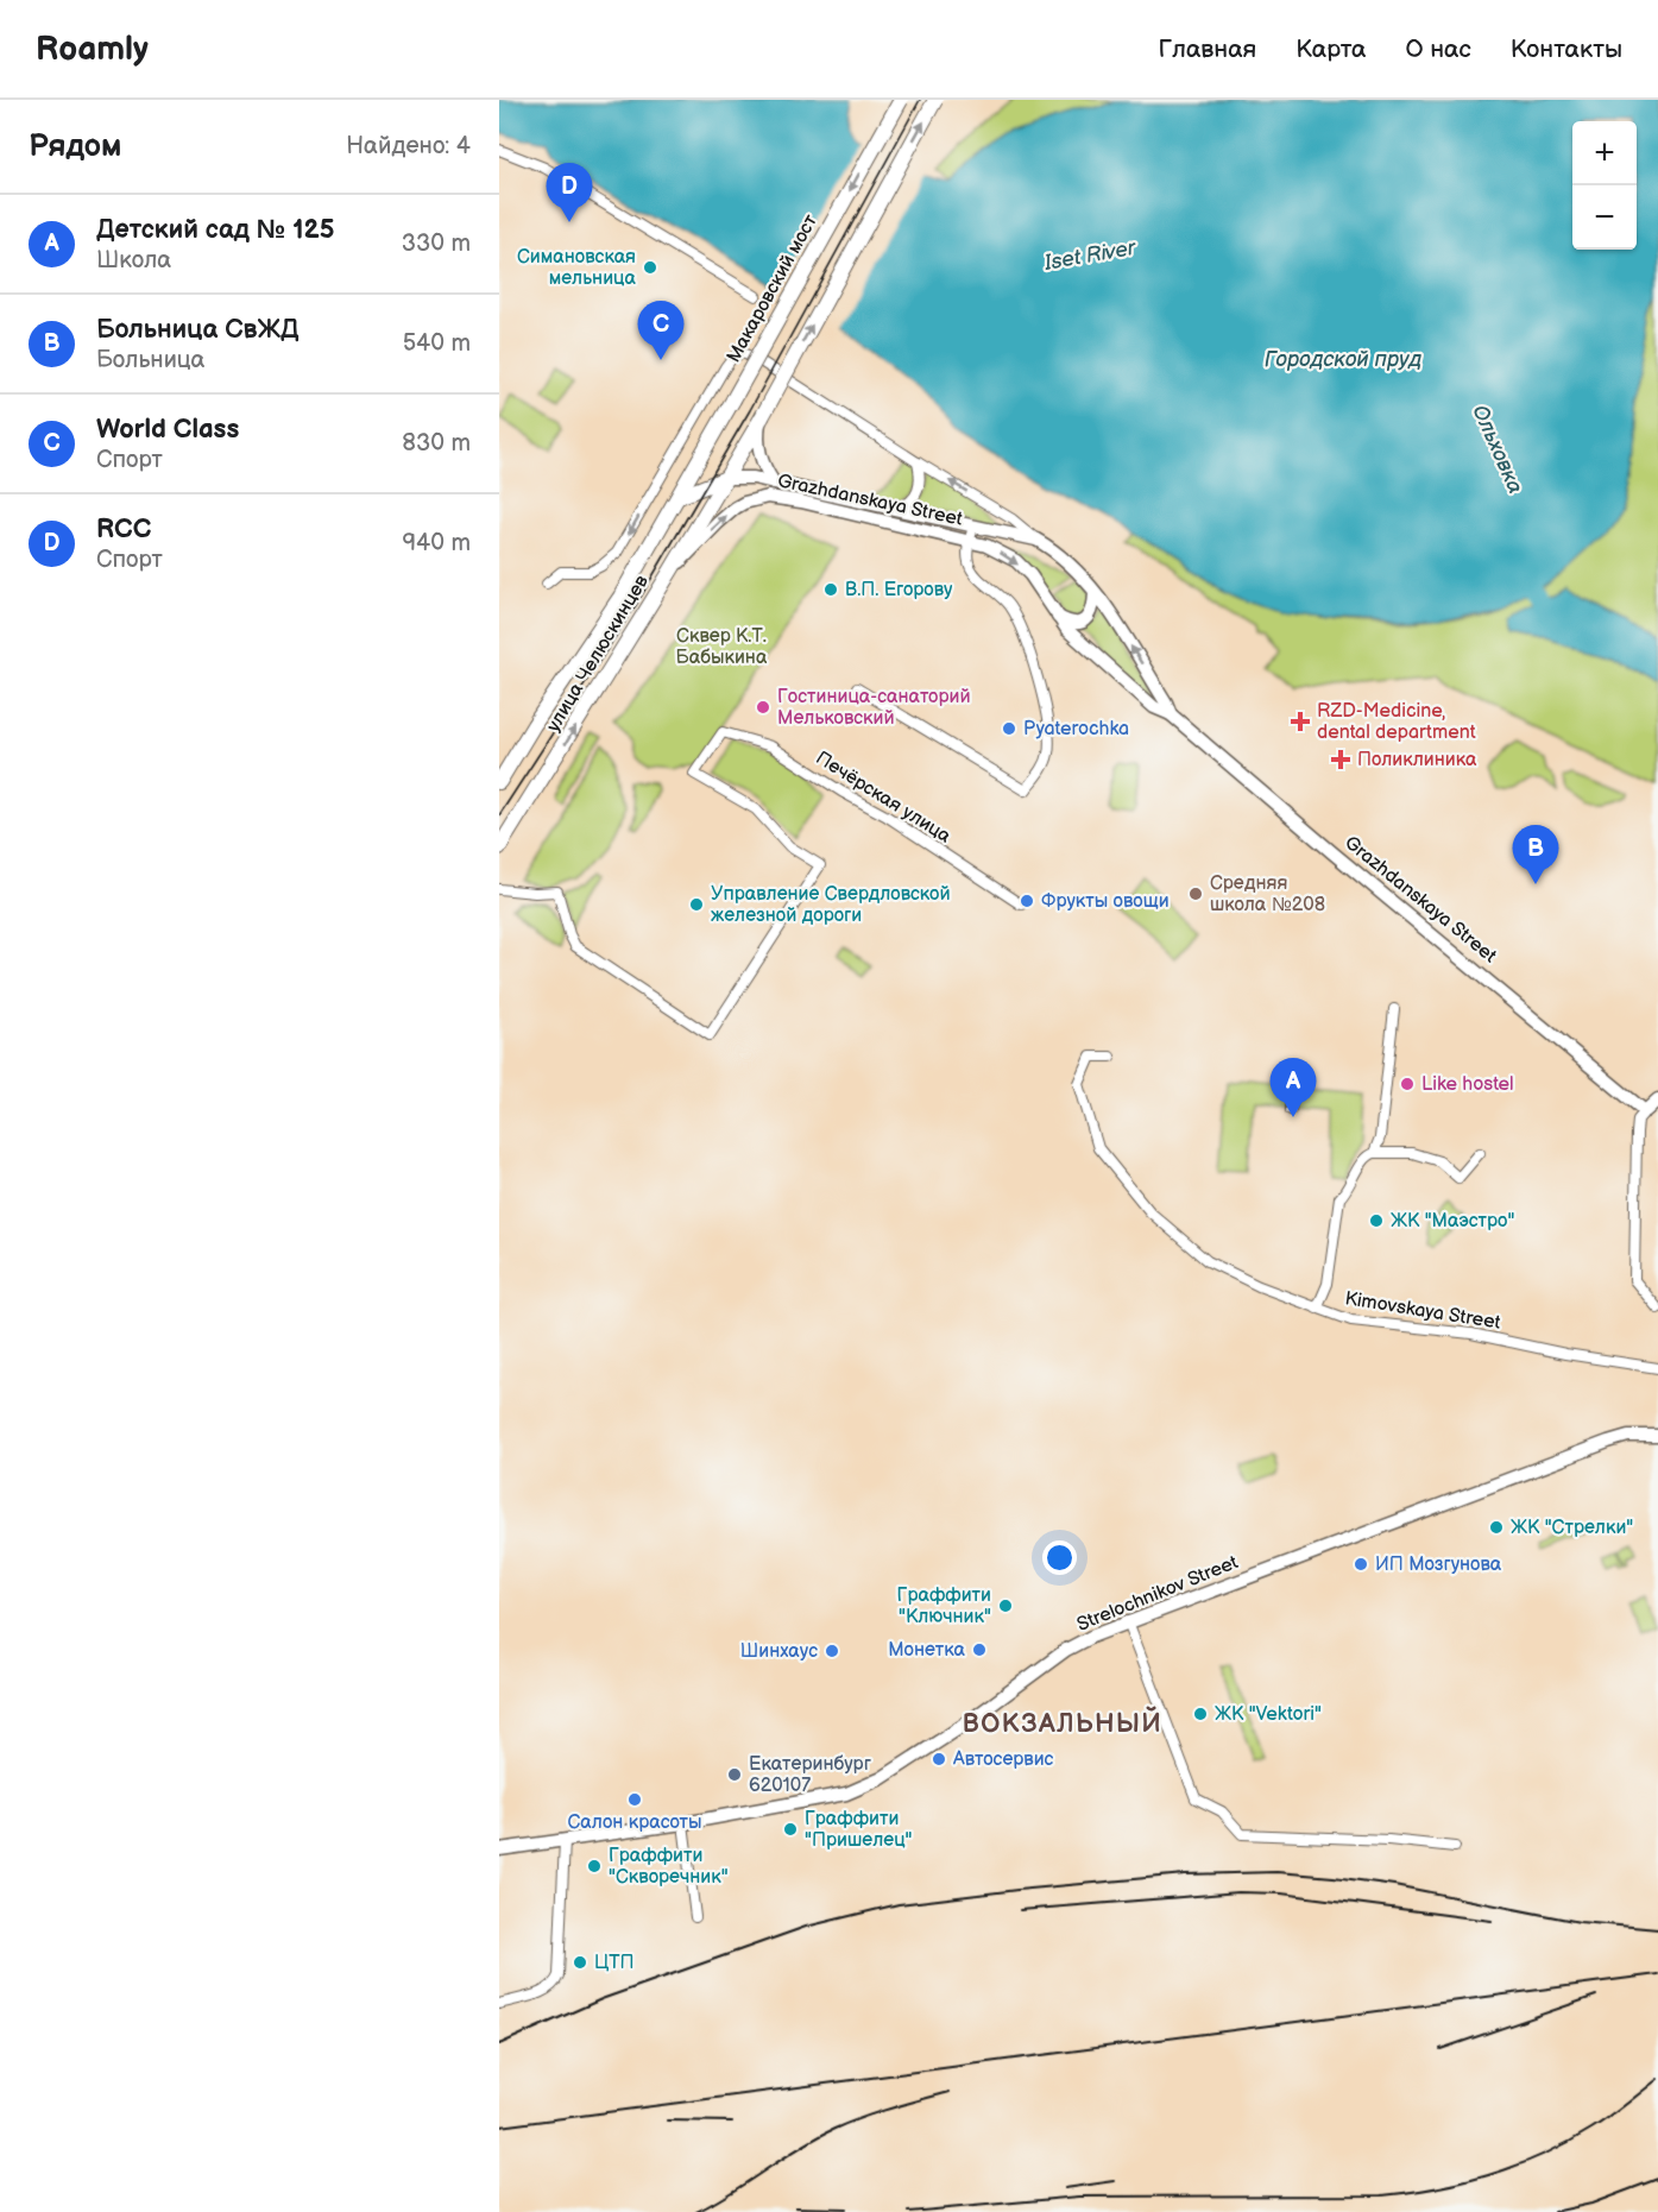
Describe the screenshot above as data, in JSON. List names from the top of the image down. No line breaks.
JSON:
{"streets":{"main road":["Макаровский мост","Grazhdanskaya Street","улица Челюскинцев"],"street":["Печёрская улица","Kimovskaya Street","Strelochnikov Street"]},"crossings":[["Макаровский мост","Grazhdanskaya Street"],["Макаровский мост","улица Челюскинцев"],["Grazhdanskaya Street","улица Челюскинцев"]],"districts":["ВОКЗАЛЬНЫЙ"],"water":["Iset River","Городской пруд","Ольховка"],"parks":["Сквер К.Т. Бабыкина"],"places":{"other":["Симановская мельница","В.П. Егорову","Гостиница-санаторий Мельковский","Pyaterochka","Средняя школа №208","Фрукты овощи","Управление Свердловской железной дороги","Like hostel","ЖК \"Маэстро\"","ЖК \"Стрелки\"","ИП Мозгунова","Граффити \"Ключник\"","Монетка","Шинхаус","ЖК \"Vektori\"","Автосервис","Екатеринбург 620107","Салон красоты","Граффити \"Пришелец\"","Граффити \"Скворечник\"","ЦТП"],"health":["RZD-Medicine, dental department","Поликлиника"]},"page":{"header":"Roamly","nav":["Главная","Карта","О нас","Контакты"],"heading":["Рядом","Найдено: 4"],"map_buttons":["+","−"],"pins":["D","C","B","A"],"list":[{"mark":"A","name":"Детский сад № 125","note":"Школа","value":"330 m"},{"mark":"B","name":"Больница СвЖД","note":"Больница","value":"540 m"},{"mark":"C","name":"World Class","note":"Спорт","value":"830 m"},{"mark":"D","name":"RCC","note":"Спорт","value":"940 m"}]}}
